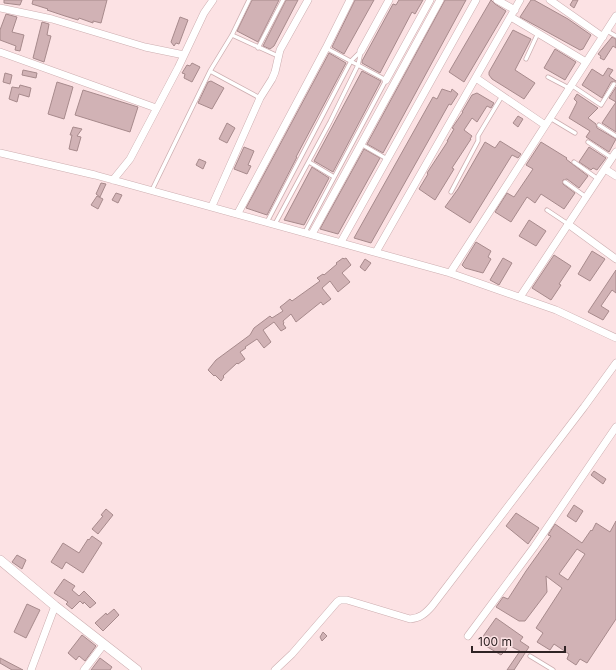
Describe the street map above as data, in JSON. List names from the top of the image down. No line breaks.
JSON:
{"scale_bar":"100 m"}
